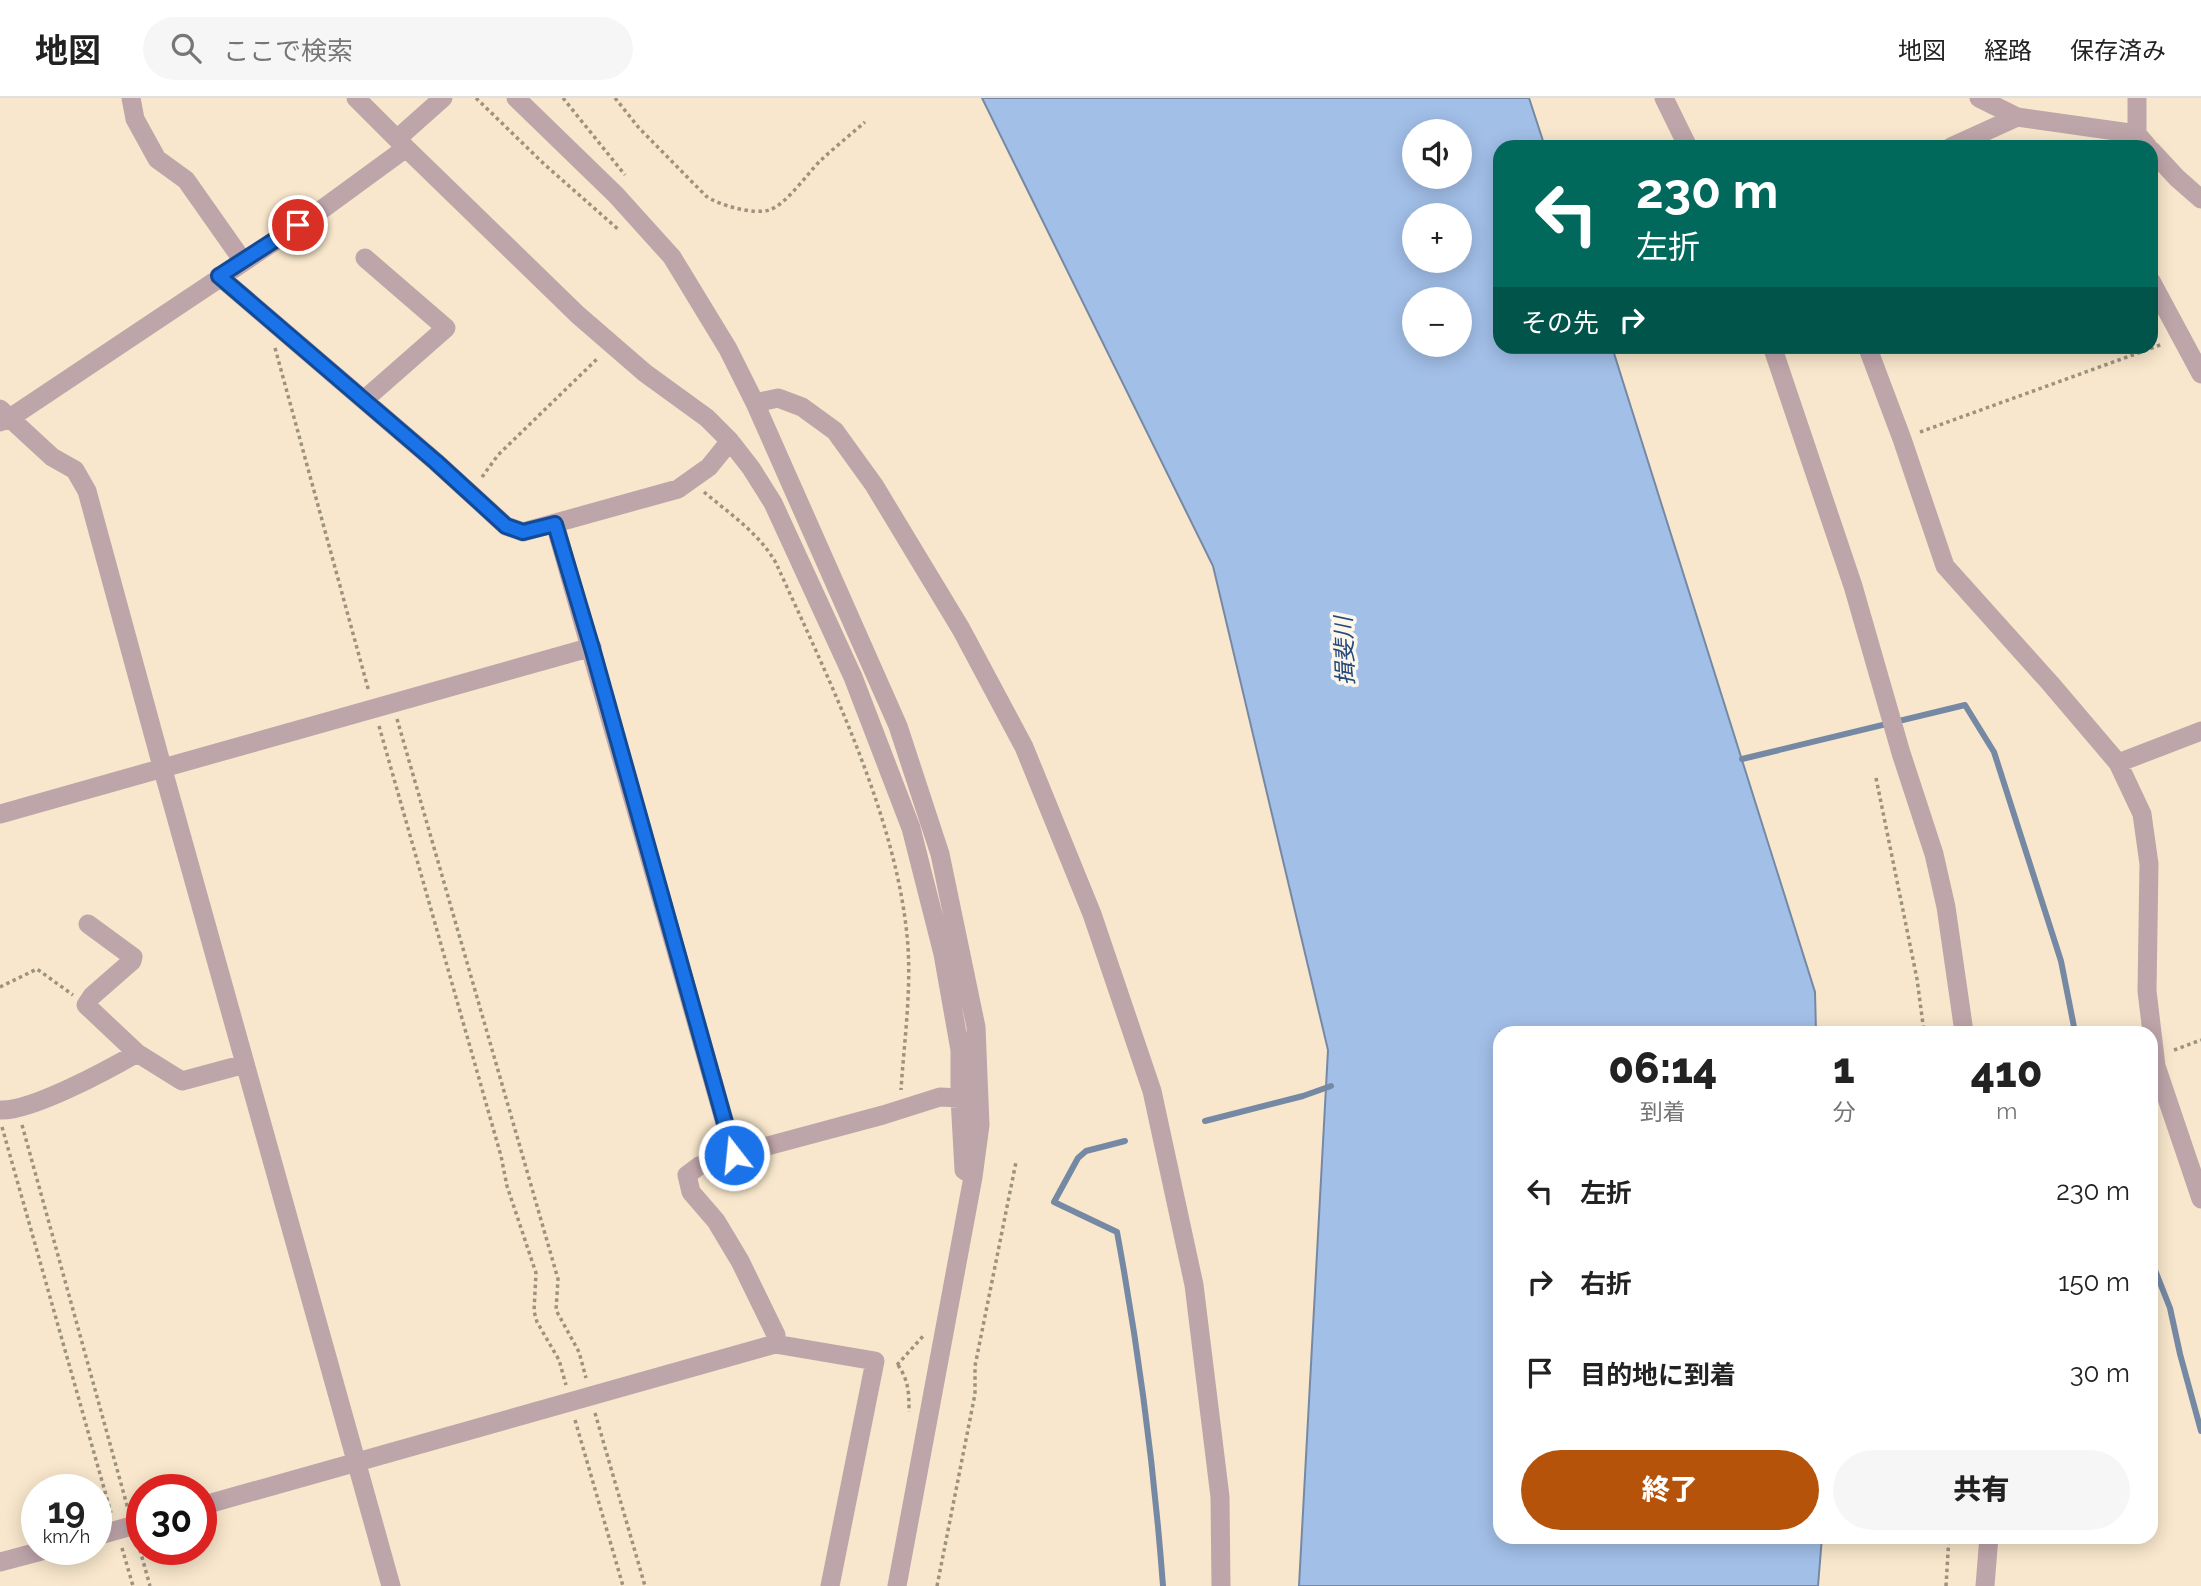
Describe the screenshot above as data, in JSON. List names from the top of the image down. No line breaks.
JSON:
{"water":["揖斐川"],"page":{"header":"地図","search":"ここで検索","nav":["地図","経路","保存済み"],"map_buttons":["+","−"],"turn":["230 m","左折"],"then":"その先","eta":["06:14","到着","1","分","410","m"],"list":[{"name":"左折","value":"230 m"},{"name":"右折","value":"150 m"},{"name":"目的地に到着","value":"30 m"}],"buttons":["終了","共有"],"speed":"19 km/h","limit":"30"}}
